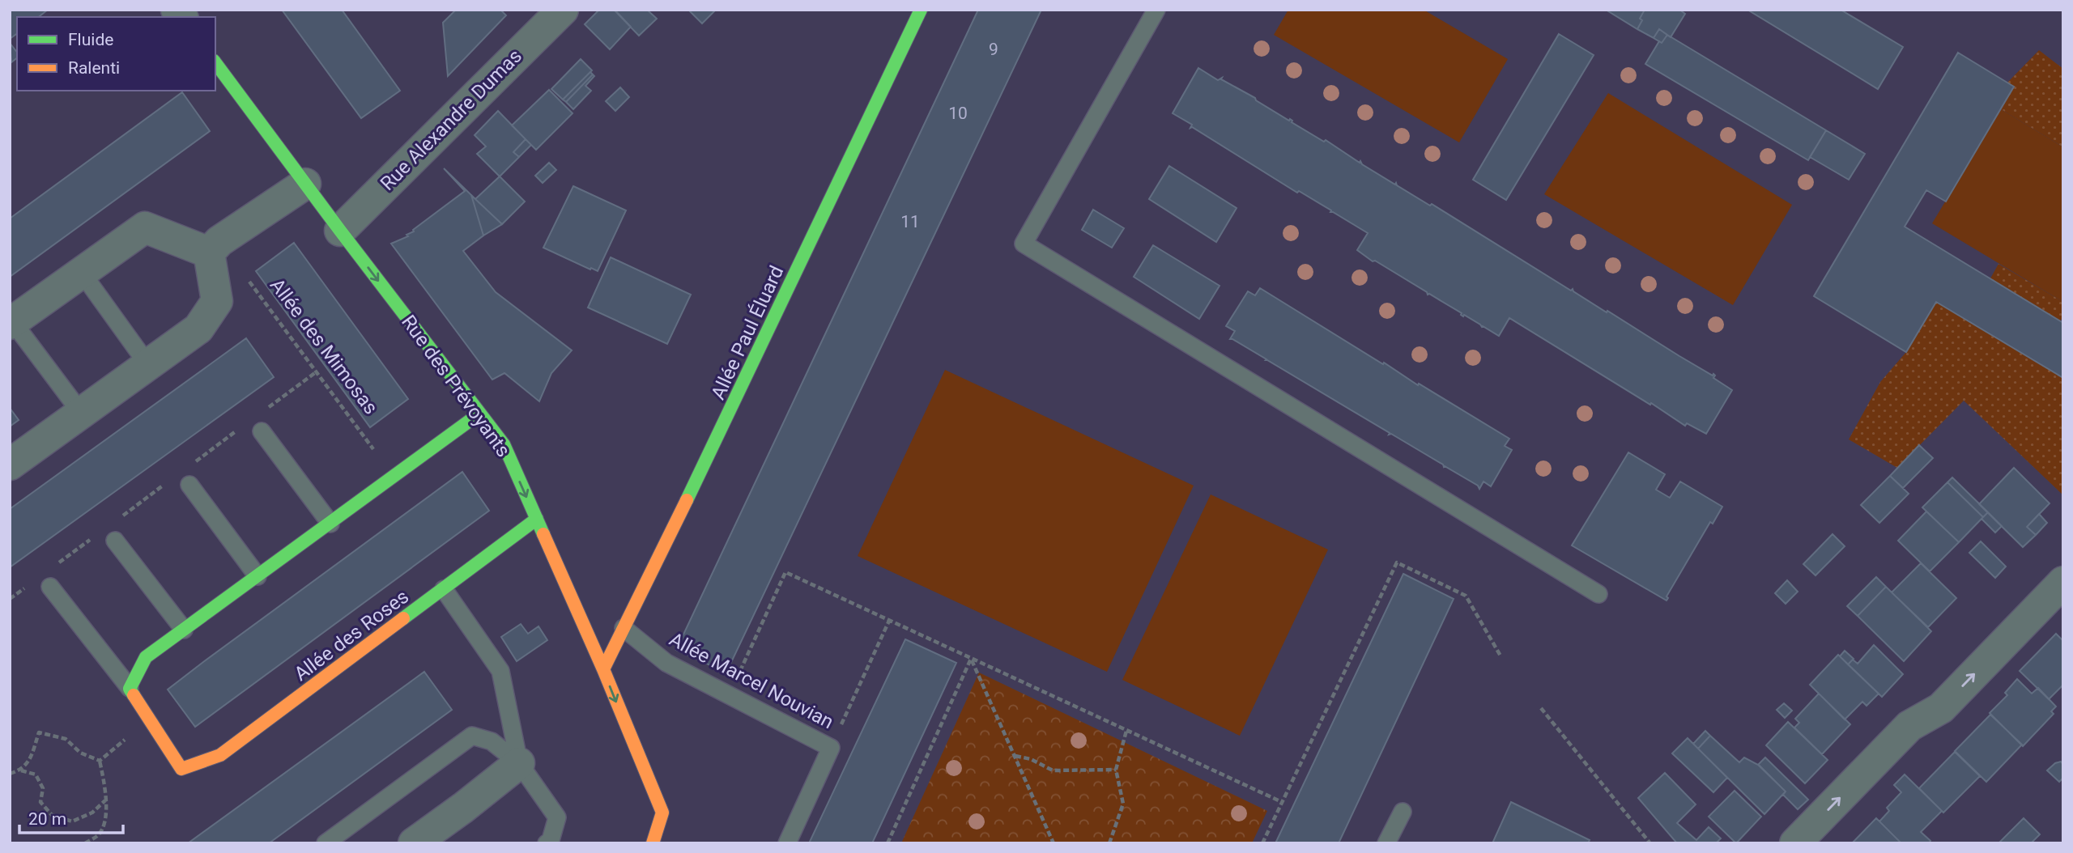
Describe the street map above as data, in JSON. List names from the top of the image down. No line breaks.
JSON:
{"streets":{"street":["Rue Alexandre Dumas","Allée Paul Éluard","Rue des Prévoyants","Allée des Roses"],"lane":["Allée Marcel Nouvian"],"path":["Allée des Mimosas"]},"crossings":[["Rue Alexandre Dumas","Rue des Prévoyants"],["Allée Paul Éluard","Rue des Prévoyants"],["Allée Paul Éluard","Allée Marcel Nouvian"],["Rue des Prévoyants","Allée des Roses"]],"one_way":["Rue des Prévoyants"],"house_numbers":["9","10","11"],"legend":["Fluide","Ralenti"],"scale_bar":"20 m"}
